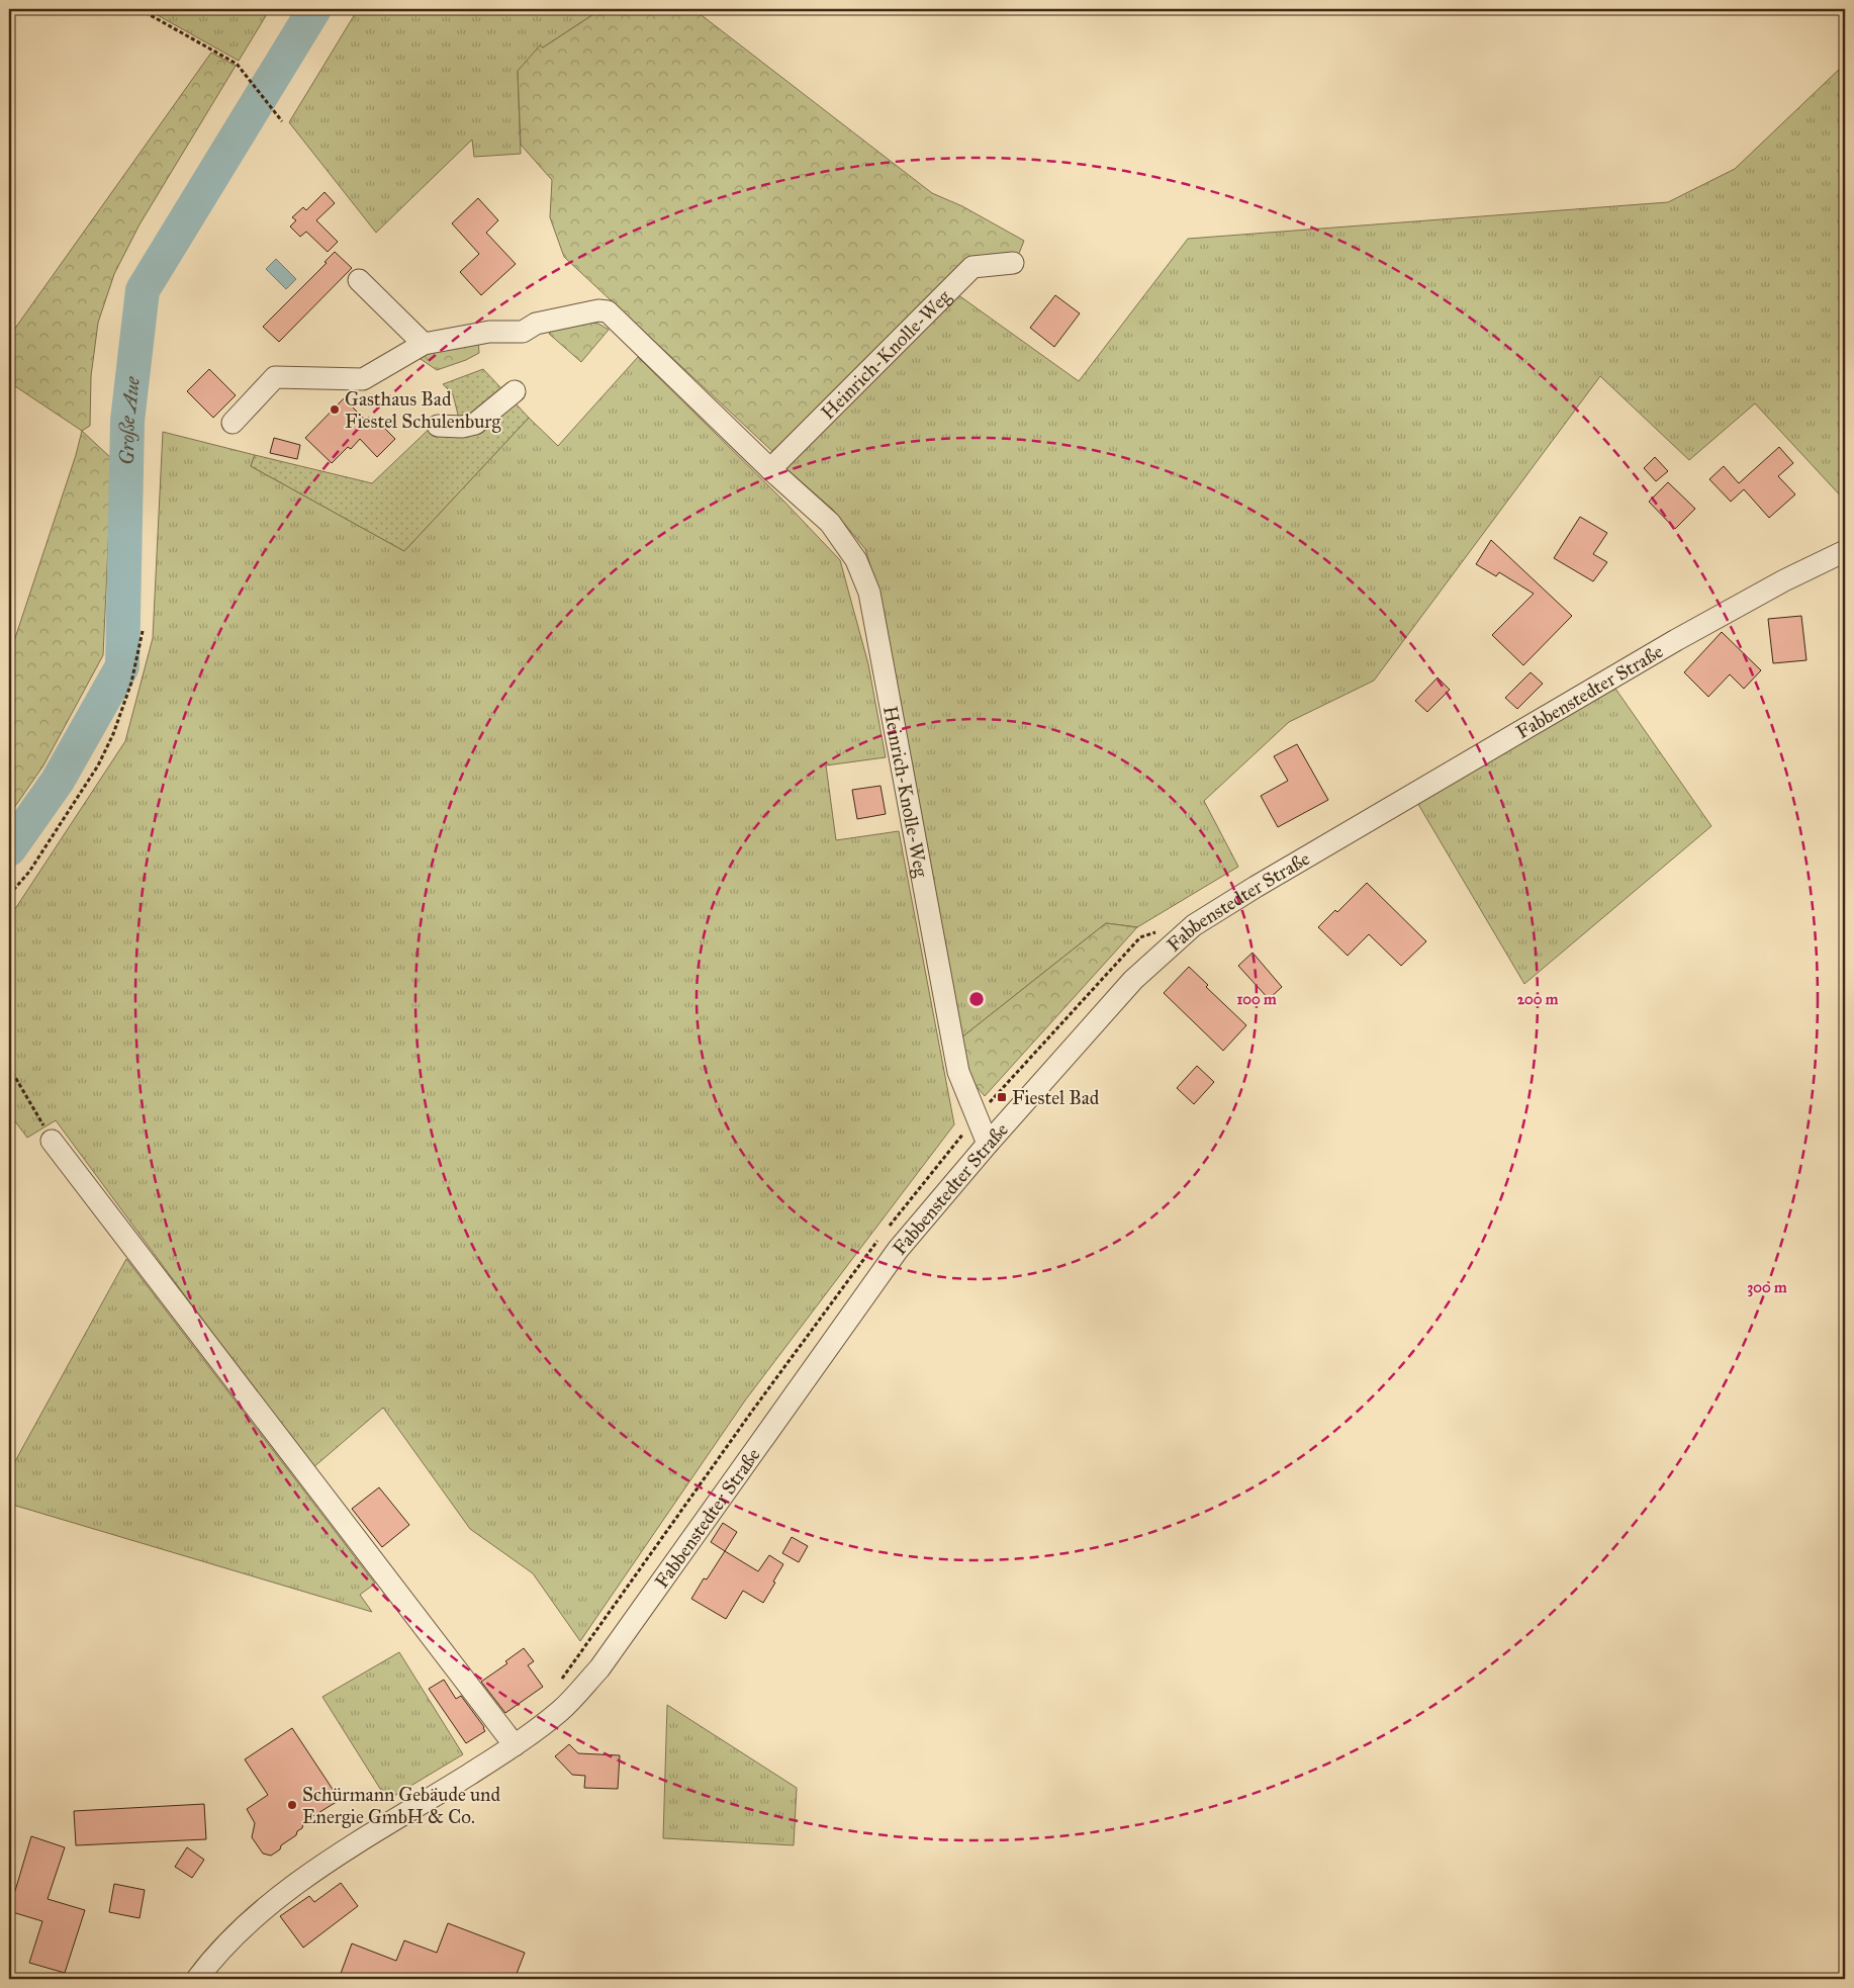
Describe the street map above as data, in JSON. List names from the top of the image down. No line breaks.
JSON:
{"streets":{"street":["Heinrich-Knolle-Weg","Fabbenstedter Straße"]},"crossings":[["Heinrich-Knolle-Weg","Fabbenstedter Straße"]],"water":["Große Aue"],"places":{"other":["Gasthaus Bad Fiestel Schulenburg","Schürmann Gebäude und Energie GmbH & Co."],"transit":["Fiestel Bad"]},"rings":["100 m","200 m","300 m"]}
